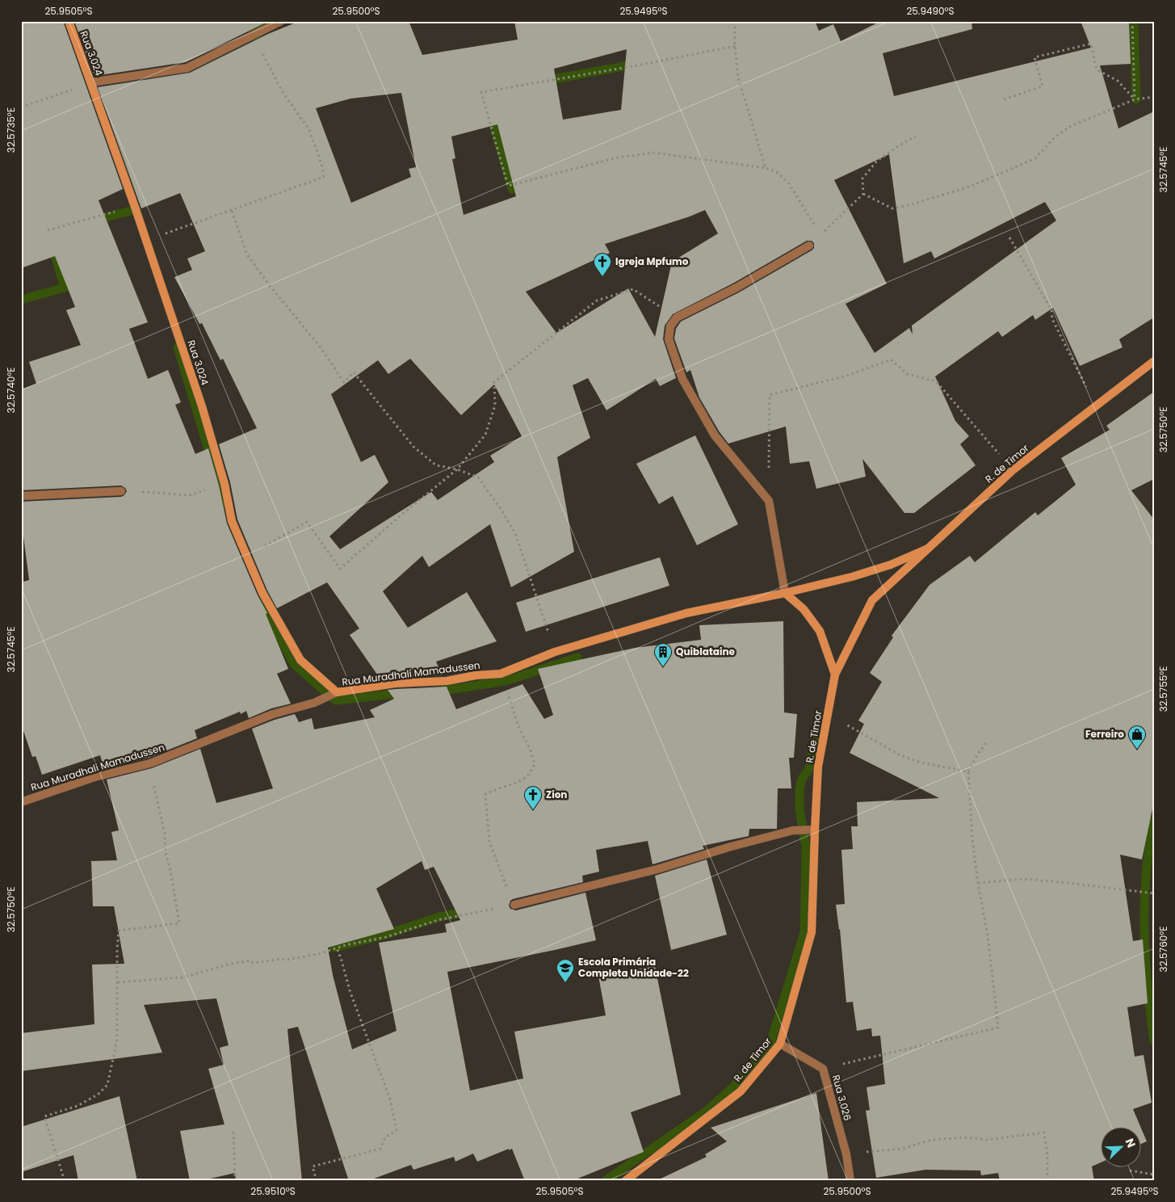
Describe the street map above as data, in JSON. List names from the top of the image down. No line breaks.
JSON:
{"streets":{"street":["Rua 3.024","R. de Timor","Rua Muradhali Mamadussen","Rua 3.026"]},"crossings":[["Rua 3.024","Rua Muradhali Mamadussen"],["R. de Timor","Rua Muradhali Mamadussen"],["R. de Timor","Rua 3.026"]],"places":{"church":["Igreja Mpfumo","Zion"],"building":["Quiblataine"],"shop":["Ferreiro"],"school or university":["Escola Primária Completa Unidade-22"]},"north":"top right","coordinates":["25.9505°S","25.9500°S","25.9495°S","25.9490°S","32.5735°E","32.5745°E","32.5740°E","32.5750°E","32.5755°E","32.5760°E","25.9510°S"]}
